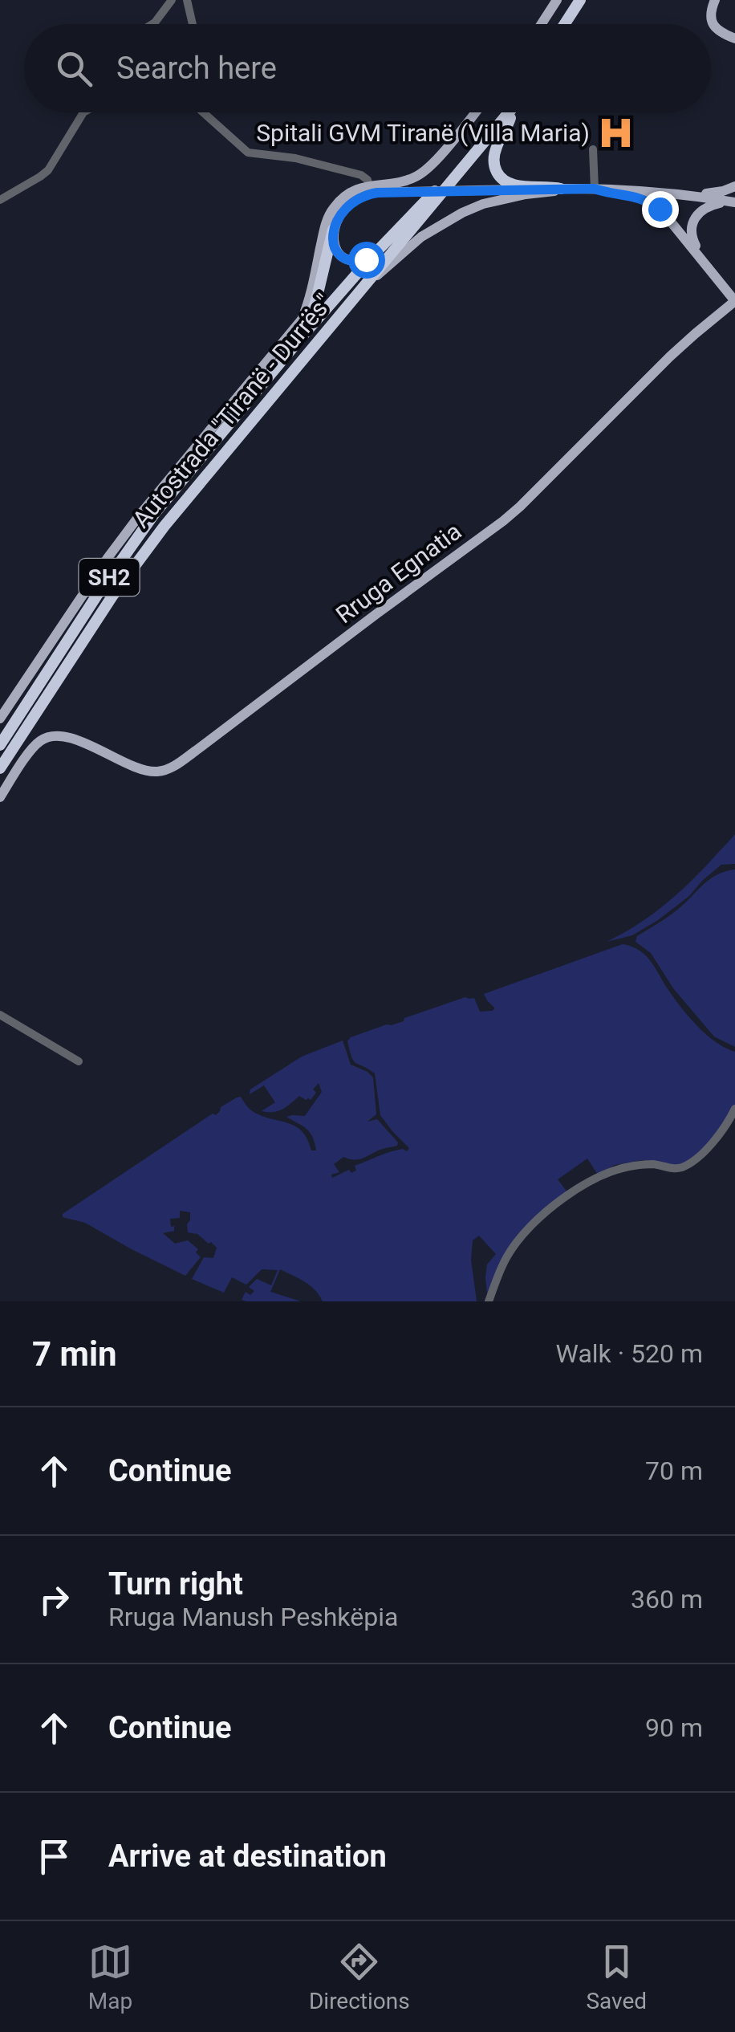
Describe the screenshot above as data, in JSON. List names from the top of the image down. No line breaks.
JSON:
{"streets":{"highway":["Autostrada \"Tiranë - Durrës\"","SH2"],"main road":["Rruga Egnatia"]},"places":{"hospital":["Spitali GVM Tiranë (Villa Maria)"]},"page":{"search":"Search here","heading":["7 min","Walk · 520 m"],"list":[["Continue","70 m"],["Turn right","Rruga Manush Peshkëpia","360 m"],["Continue","90 m"],"Arrive at destination"],"nav":["Map","Directions","Saved"]}}
